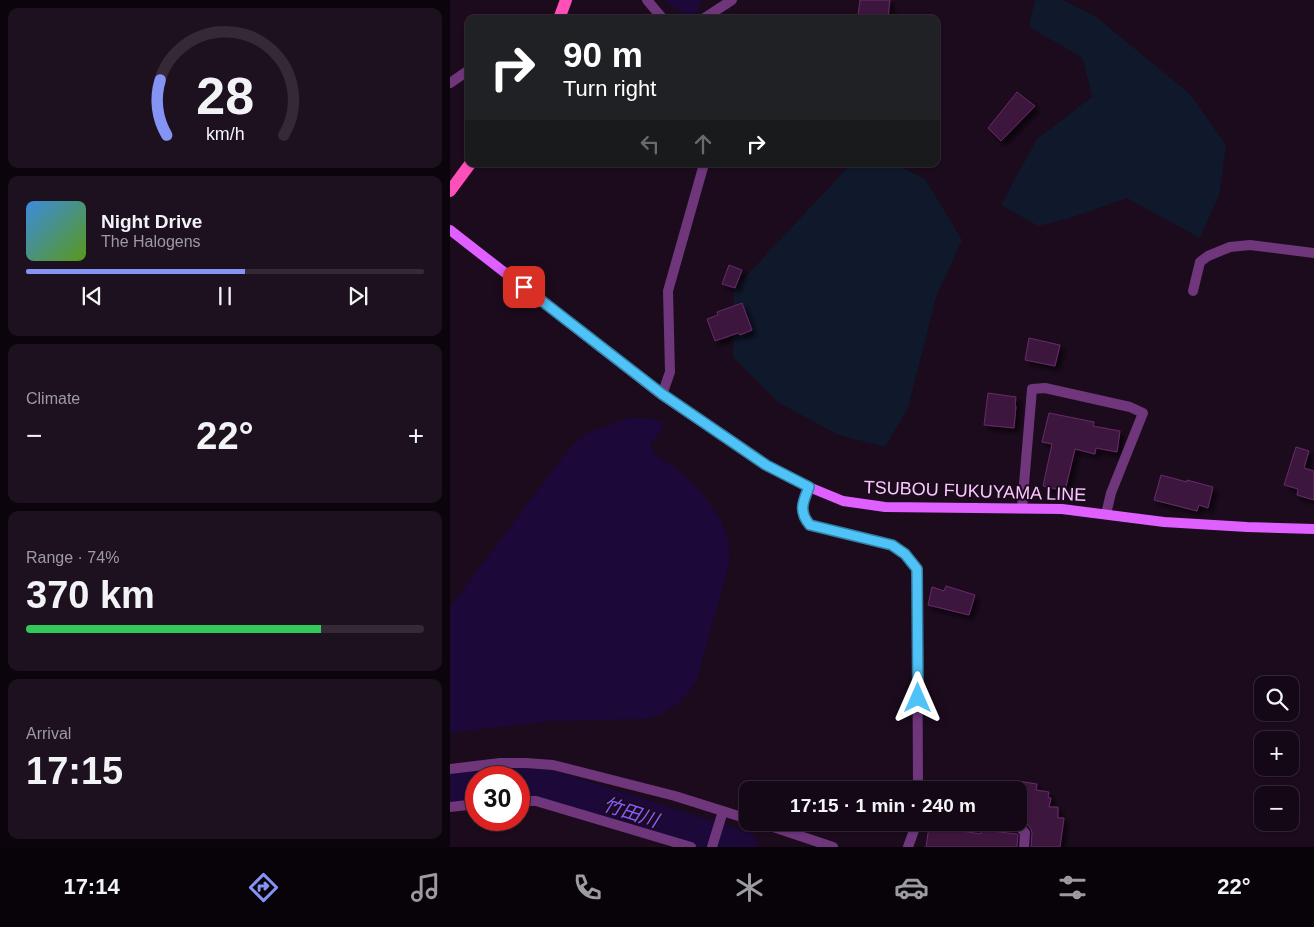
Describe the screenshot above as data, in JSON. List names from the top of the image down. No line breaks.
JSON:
{"streets":{"main road":["TSUBOU FUKUYAMA LINE"]},"water":["竹田川"],"page":{"turn":["90 m","Turn right"],"song":["Night Drive","The Halogens"],"tile":["Climate",["Range · 74%","370 km"],["Arrival","17:15"]],"heat":["−","22°","+"],"map_buttons":["+","−"],"limit":"30","trip":"17:15 · 1 min · 240 m","tabs":["17:14","22°"],"gauge":["28","km/h"]}}
